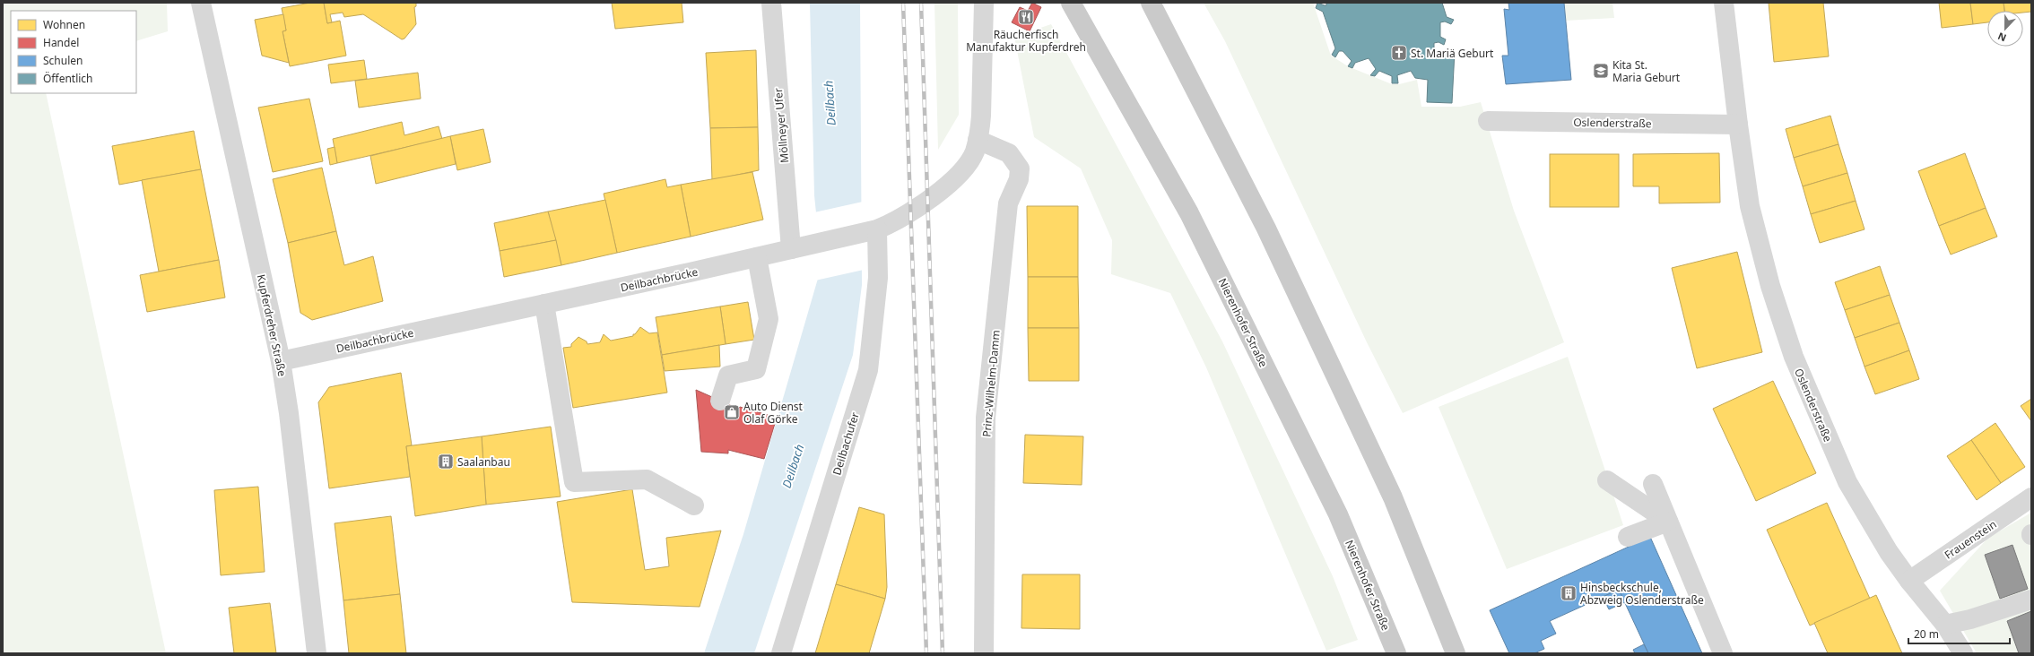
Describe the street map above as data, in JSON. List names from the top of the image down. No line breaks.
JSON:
{"streets":{"main road":["Nierenhofer Straße"],"street":["Oslenderstraße","Möllneyer Ufer","Deilbachbrücke","Kupferdreher Straße","Prinz-Wilhelm-Damm","Deilbachufer","Frauenstein"]},"crossings":[["Oslenderstraße","Frauenstein"],["Möllneyer Ufer","Deilbachbrücke"],["Deilbachbrücke","Kupferdreher Straße"],["Deilbachbrücke","Prinz-Wilhelm-Damm"],["Deilbachbrücke","Deilbachufer"]],"water":["Deilbach"],"places":{"restaurant":["Räucherfisch Manufaktur Kupferdreh"],"church":["St. Mariä Geburt"],"school or university":["Kita St. Maria Geburt"],"shop":["Auto Dienst Olaf Görke"],"building":["Saalanbau","Hinsbeckschule, Abzweig Oslenderstraße"]},"legend":["Wohnen","Handel","Schulen","Öffentlich"],"scale_bar":"20 m","north":"bottom"}
